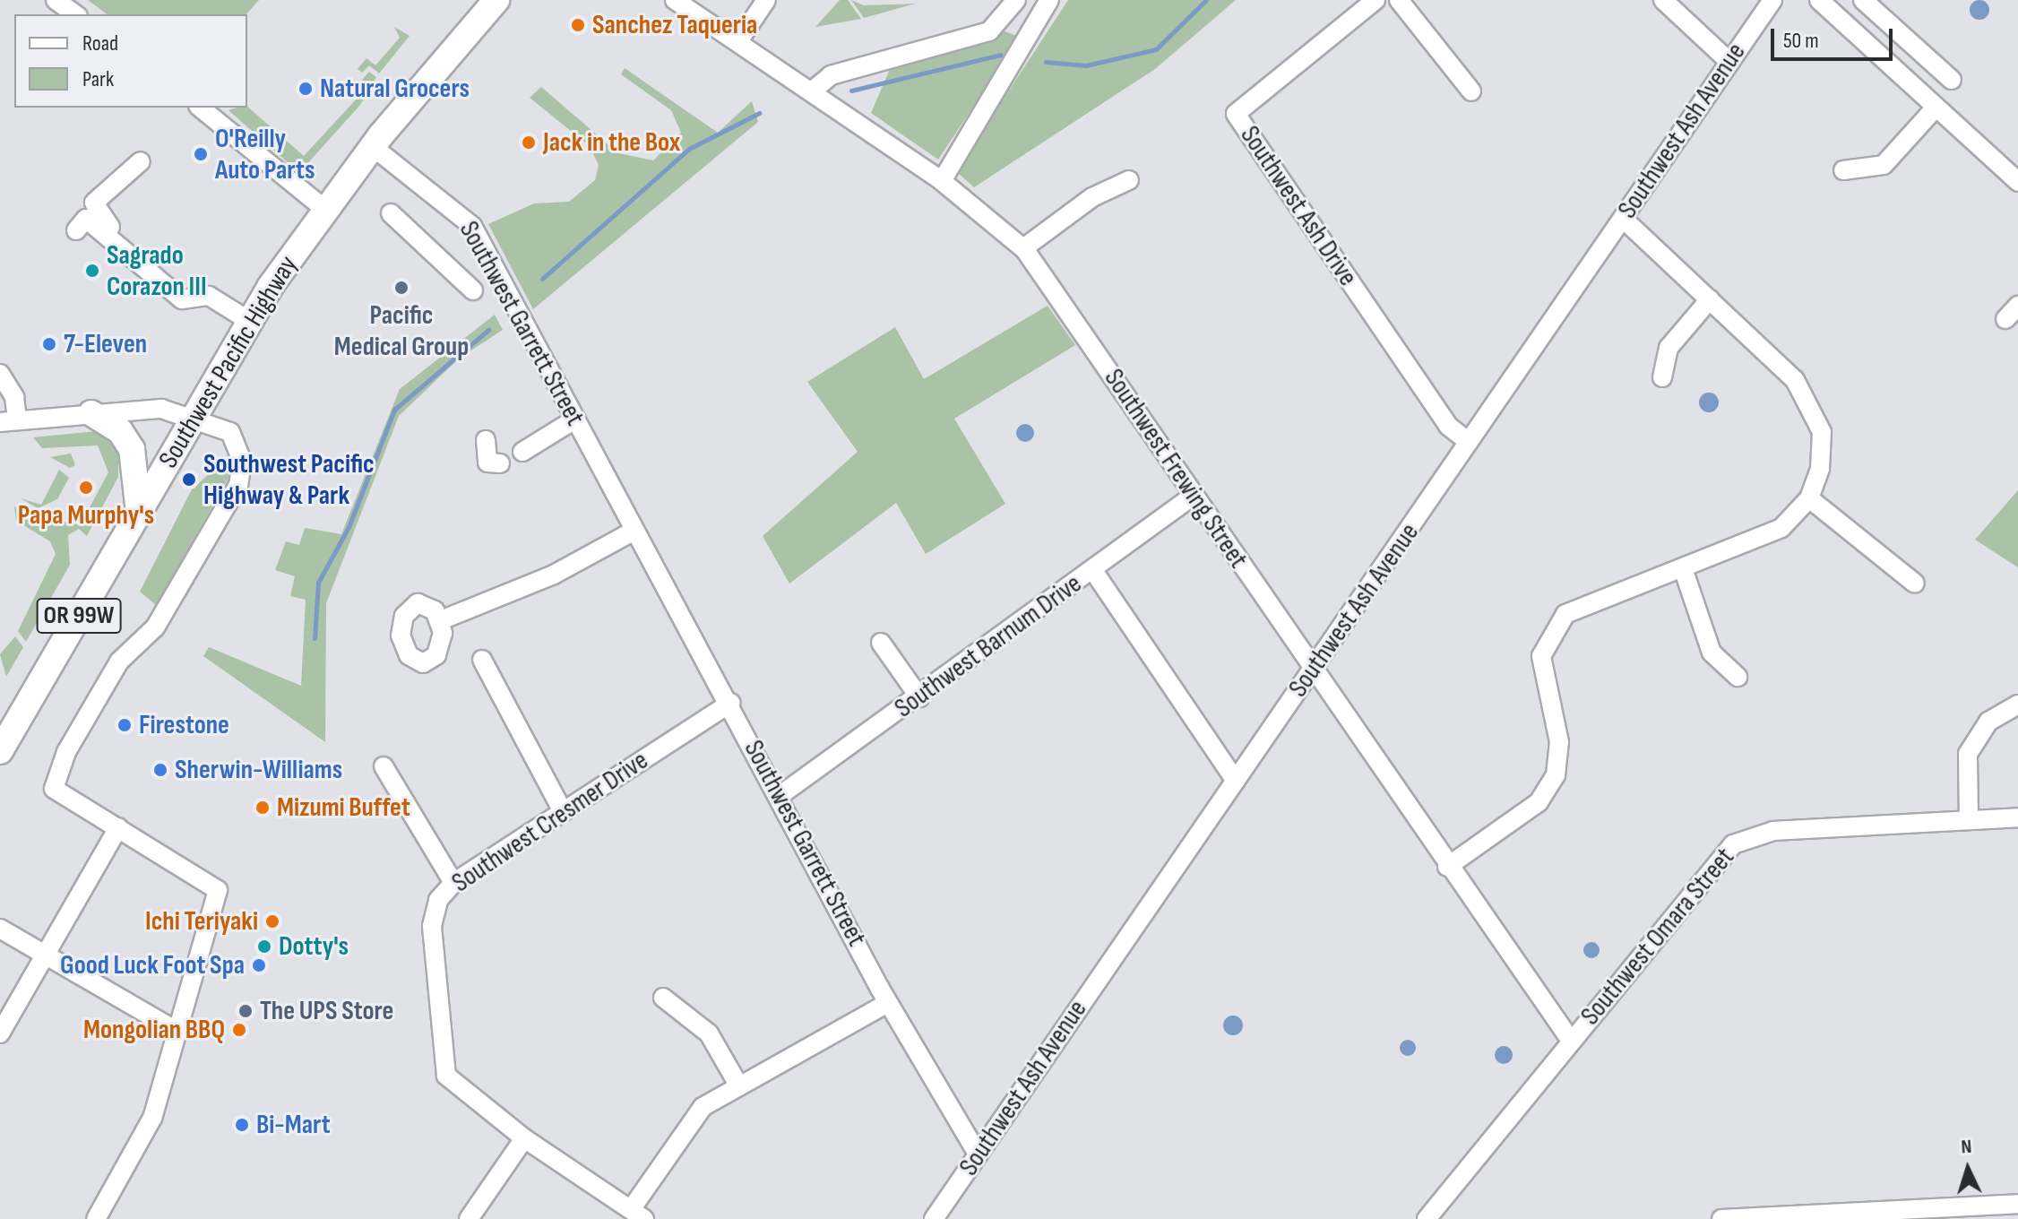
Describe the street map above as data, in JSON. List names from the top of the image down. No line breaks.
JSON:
{"streets":{"highway":["Southwest Pacific Highway","OR 99W"],"street":["Southwest Ash Avenue","Southwest Ash Drive","Southwest Garrett Street","Southwest Frewing Street","Southwest Barnum Drive","Southwest Cresmer Drive","Southwest Omara Street"]},"crossings":[["Southwest Ash Avenue","Southwest Ash Drive"],["Southwest Ash Avenue","Southwest Garrett Street"],["Southwest Ash Avenue","Southwest Frewing Street"],["Southwest Garrett Street","Southwest Pacific Highway"],["Southwest Garrett Street","Southwest Barnum Drive"],["Southwest Garrett Street","Southwest Cresmer Drive"],["Southwest Frewing Street","Southwest Barnum Drive"],["Southwest Frewing Street","Southwest Omara Street"]],"places":["Sanchez Taqueria","Natural Grocers","Jack in the Box","O'Reilly Auto Parts","Sagrado Corazon III","Pacific Medical Group","7-Eleven","Southwest Pacific Highway & Park","Papa Murphy's","Firestone","Sherwin-Williams","Mizumi Buffet","Ichi Teriyaki","Dotty's","Good Luck Foot Spa","The UPS Store","Mongolian BBQ","Bi-Mart"],"legend":["Road","Park"],"scale_bar":"50 m","north":"top"}
